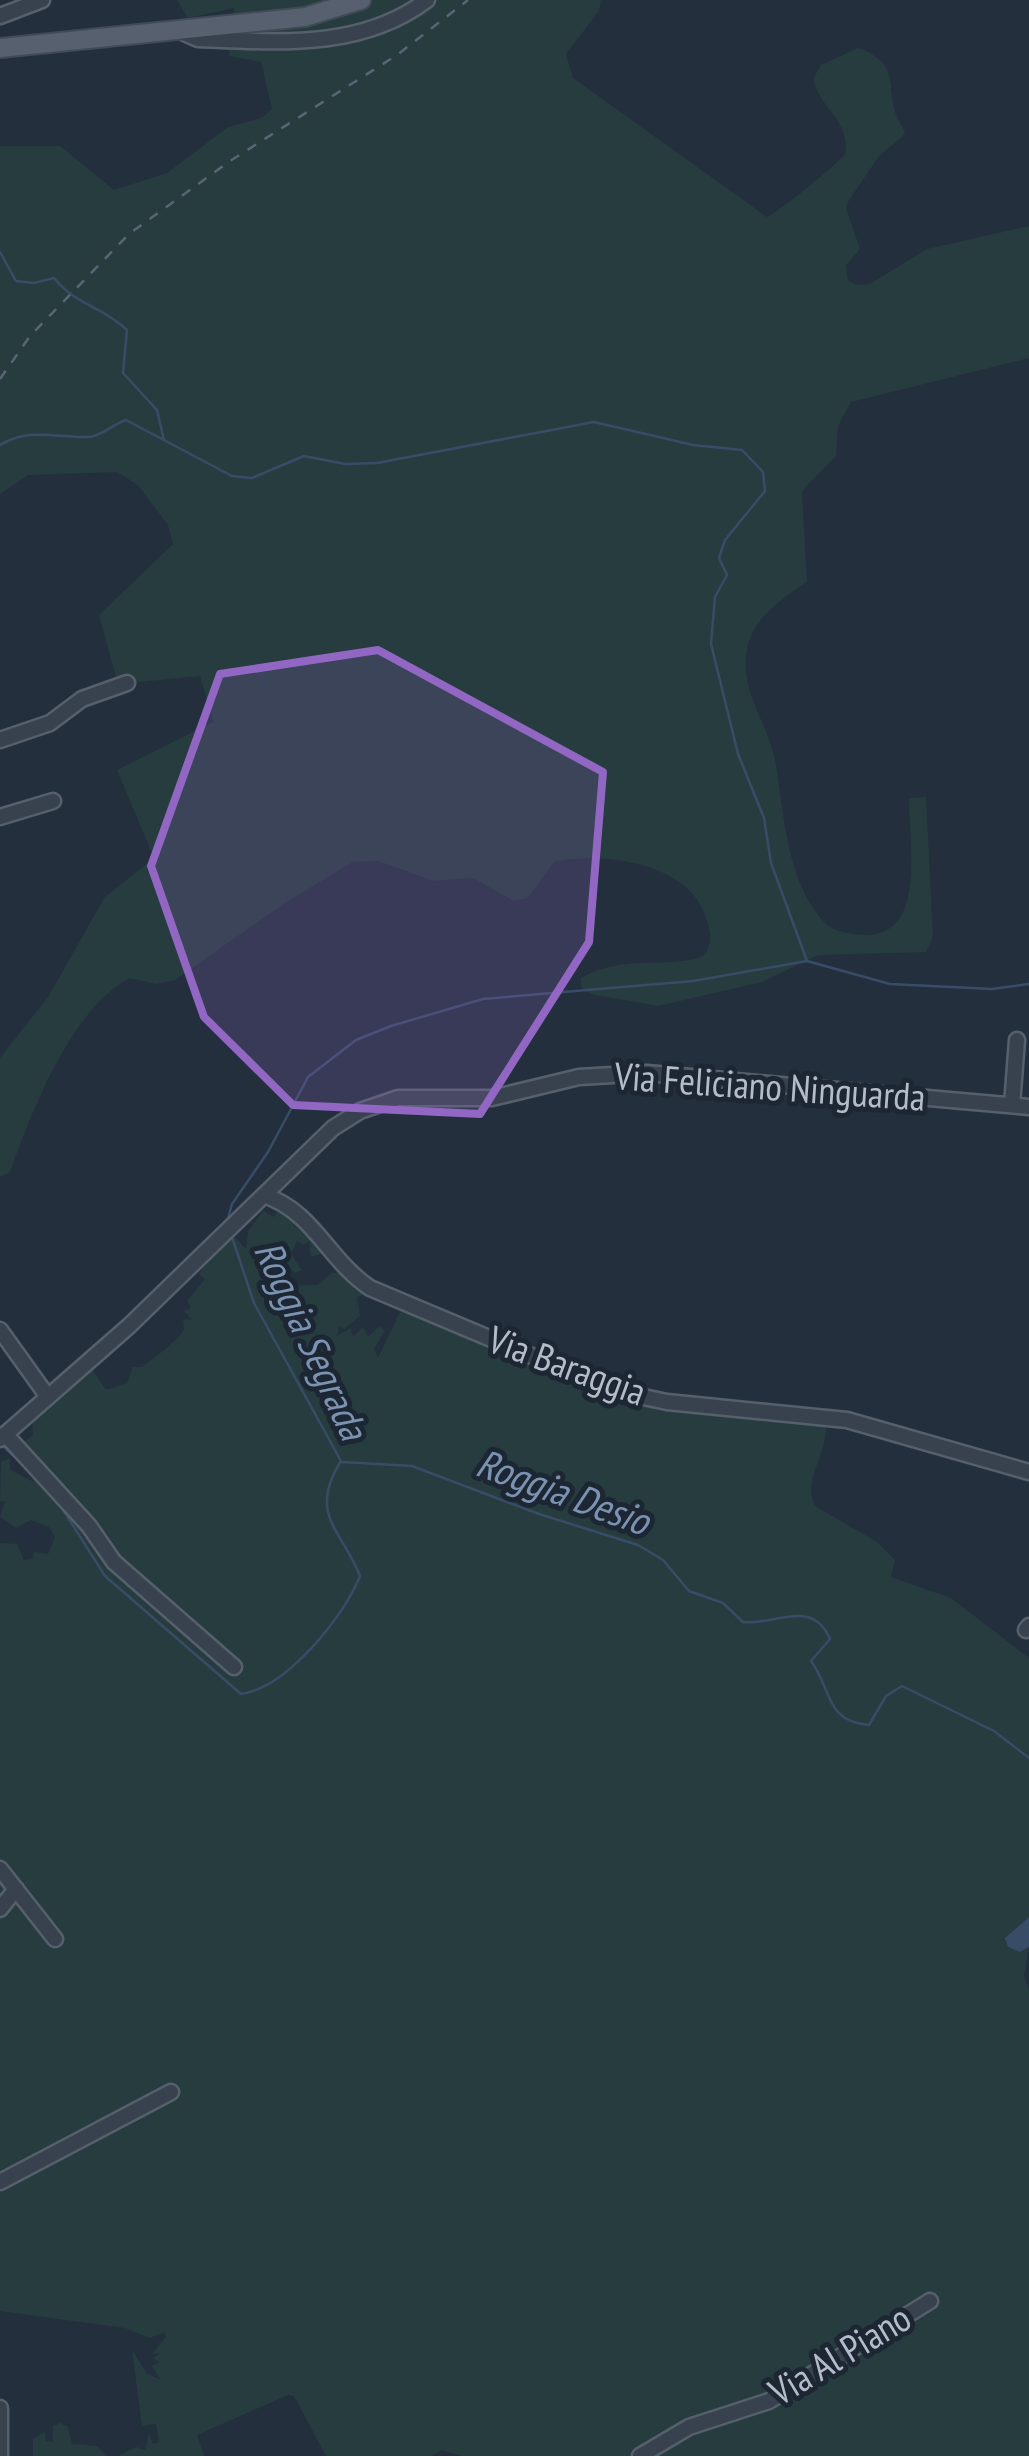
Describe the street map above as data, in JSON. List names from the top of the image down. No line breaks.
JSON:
{"streets":{"street":["Via Feliciano Ninguarda","Via Baraggia","Via Al Piano"]},"crossings":[["Via Feliciano Ninguarda","Via Baraggia"]],"water":["Roggia Segrada","Roggia Desio"]}
